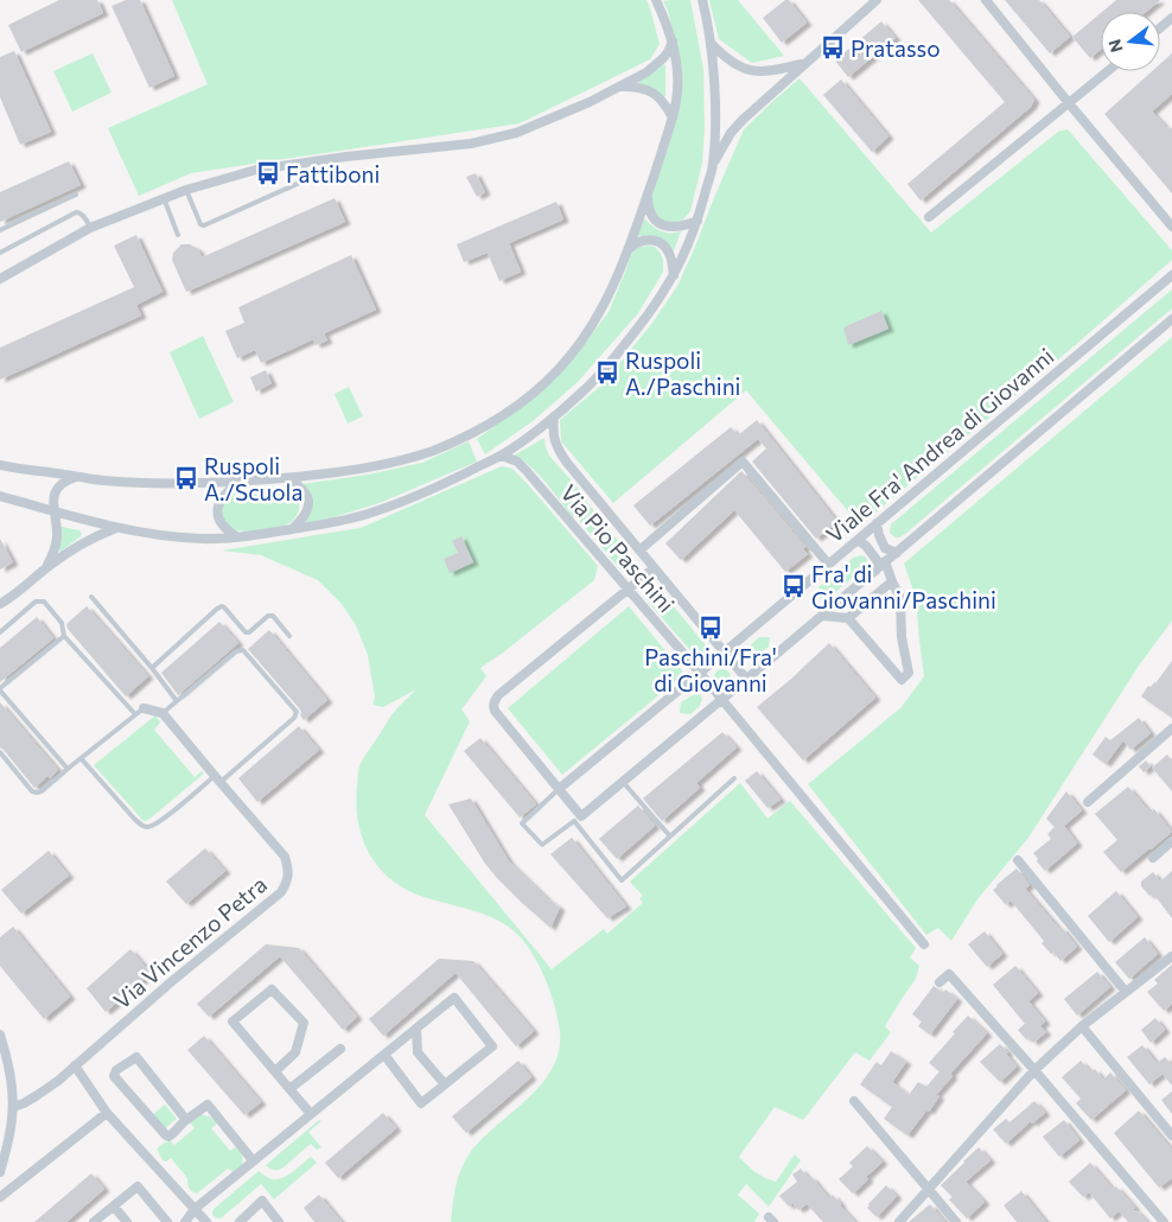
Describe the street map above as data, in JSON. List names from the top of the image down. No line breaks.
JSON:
{"streets":{"street":["Viale Fra' Andrea di Giovanni","Via Pio Paschini","Via Vincenzo Petra"]},"crossings":[["Viale Fra' Andrea di Giovanni","Via Pio Paschini"]],"places":{"bus stop":["Pratasso","Fattiboni","Ruspoli A./Paschini","Ruspoli A./Scuola","Fra' di Giovanni/Paschini","Paschini/Fra' di Giovanni"]},"north":"left"}
